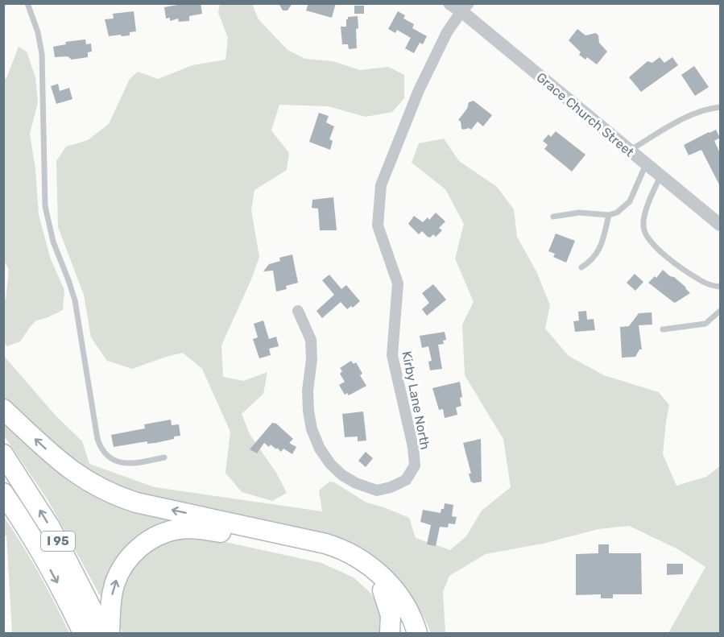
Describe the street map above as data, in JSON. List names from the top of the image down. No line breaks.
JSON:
{"streets":{"highway":["I 95"],"street":["Grace Church Street","Kirby Lane North"]},"crossings":[["Grace Church Street","Kirby Lane North"]]}
